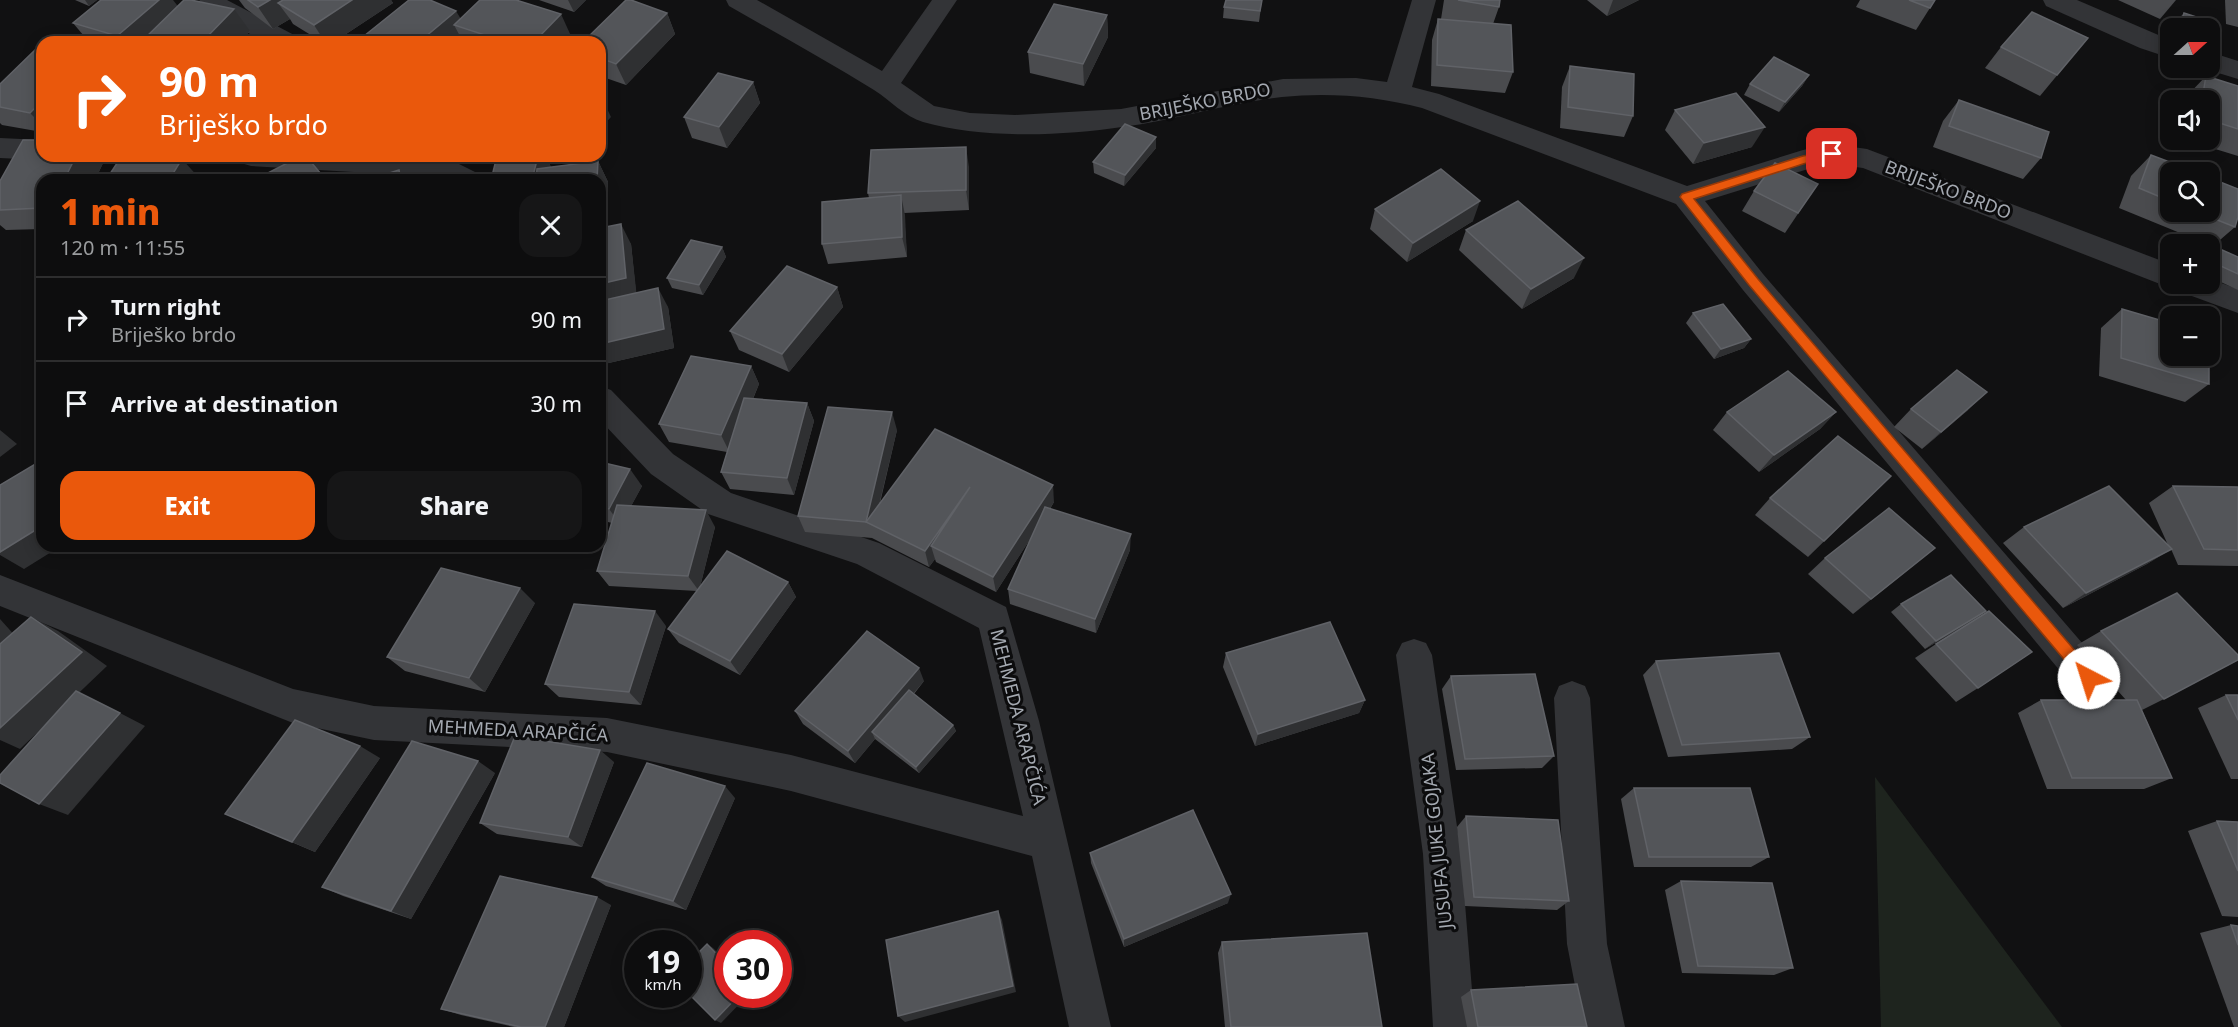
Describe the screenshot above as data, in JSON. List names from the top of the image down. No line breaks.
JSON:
{"streets":{"street":["BRIJEŠKO BRDO","MEHMEDA ARAPČIĆA","JUSUFA JUKE GOJAKA"]},"north":"right","page":{"map_buttons":["+","−"],"turn":["90 m","Briješko brdo"],"heading":["1 min","120 m · 11:55"],"list":[{"name":"Turn right","note":"Briješko brdo","value":"90 m"},{"name":"Arrive at destination","value":"30 m"}],"buttons":["Exit","Share"],"speed":"19 km/h","limit":"30"}}
